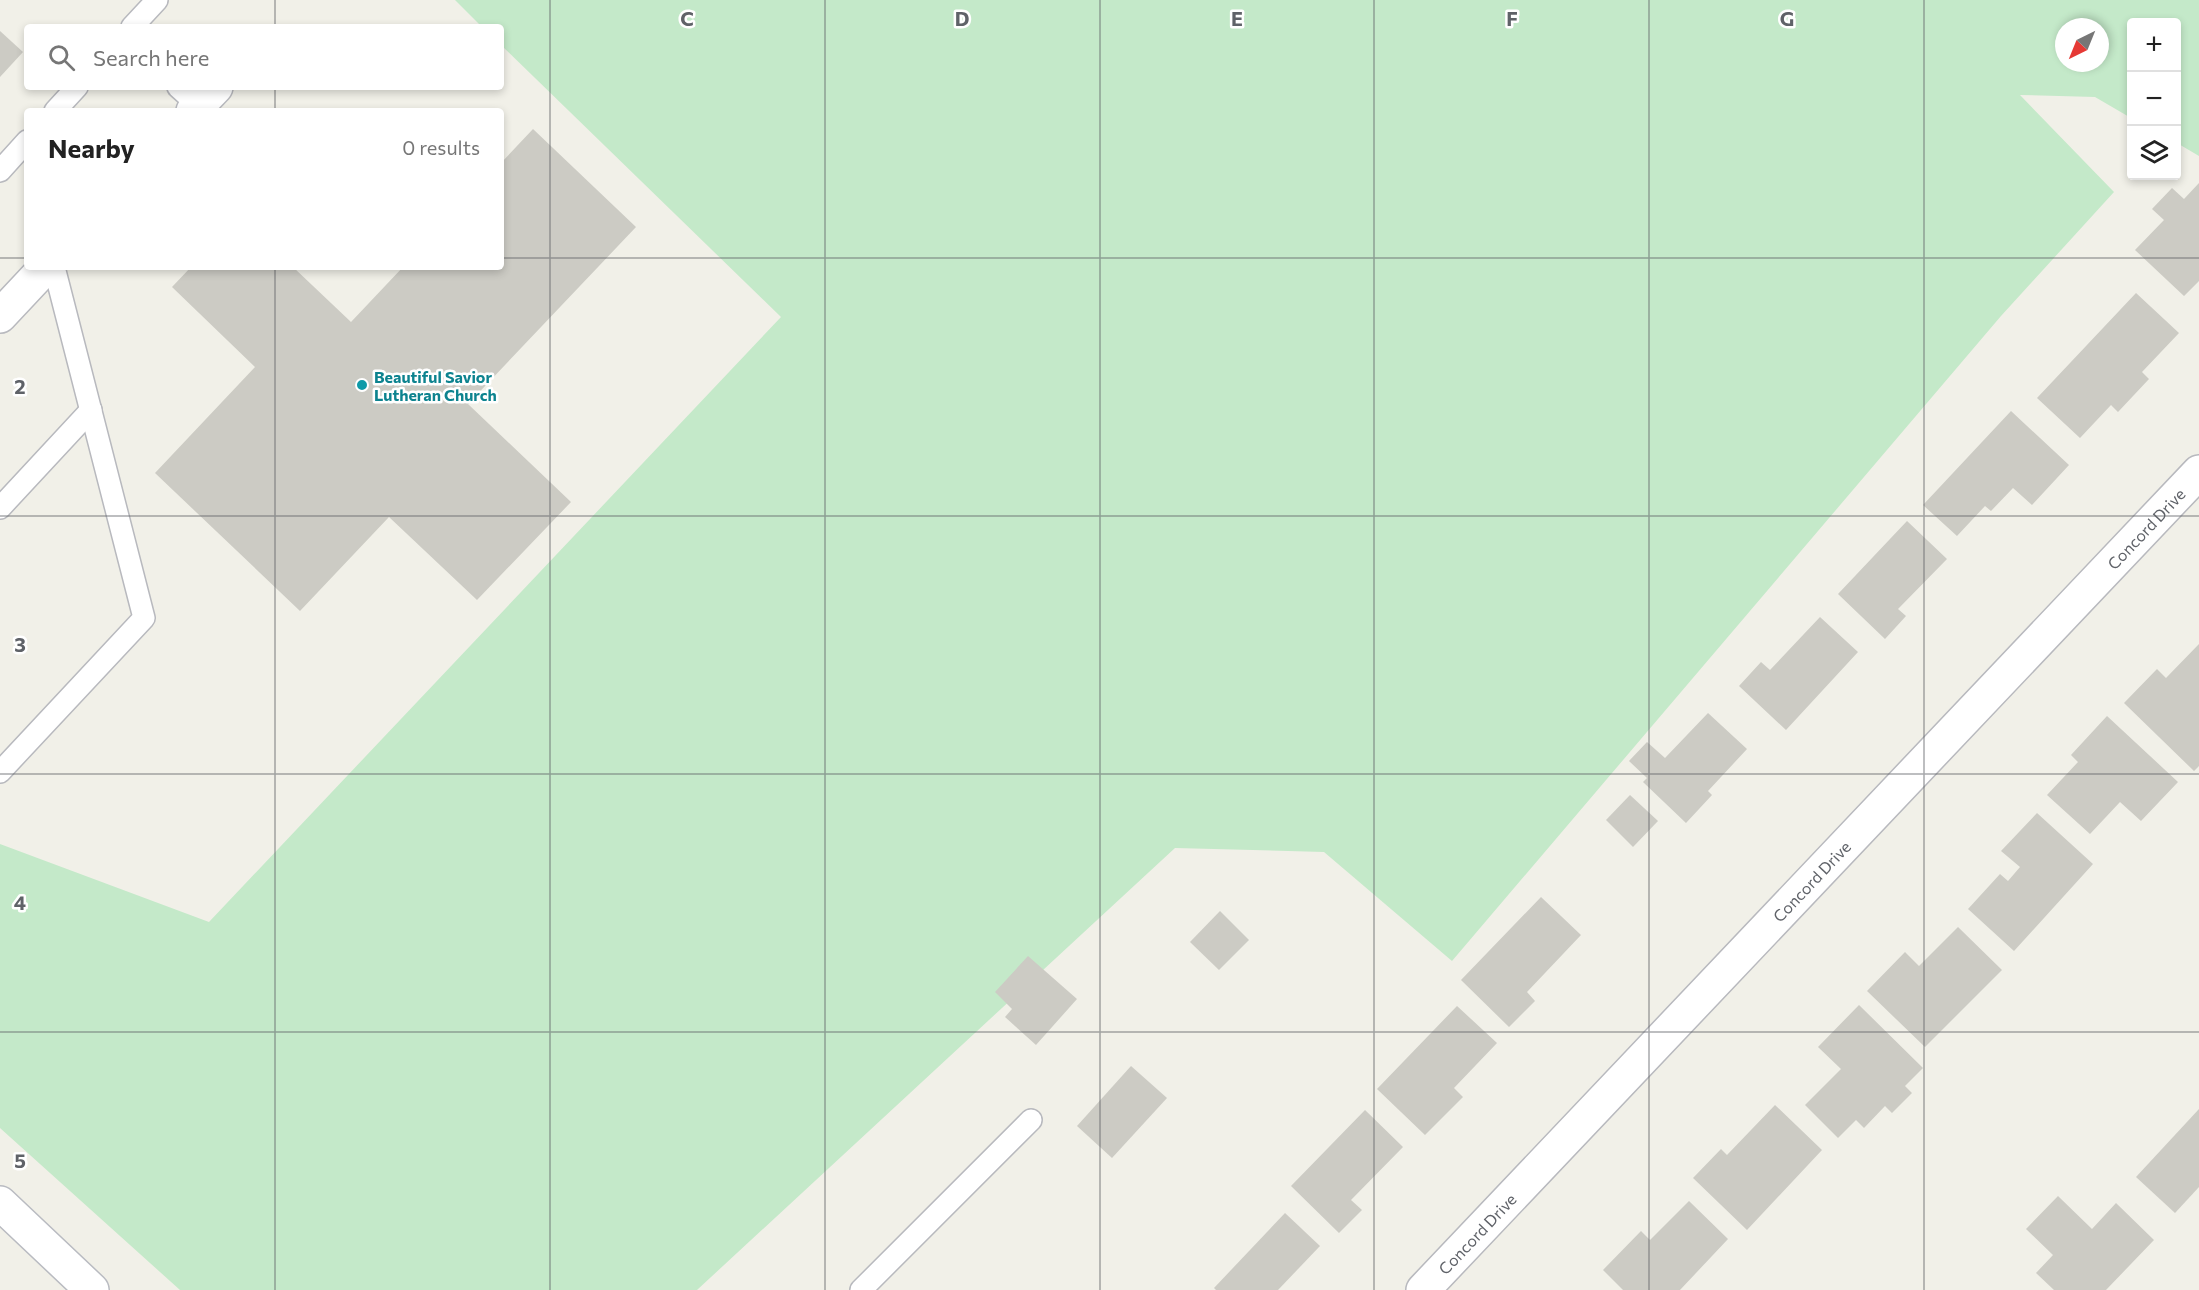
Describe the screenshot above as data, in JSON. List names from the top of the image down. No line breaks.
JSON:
{"streets":{"street":["Concord Drive"]},"places":["Beautiful Savior Lutheran Church"],"north":"bottom left","page":{"map_buttons":["+","−"],"search":"Search here","heading":["Nearby","0 results"]},"grid":{"columns":["C","D","E","F","G"],"rows":["2","3","4","5"]}}
